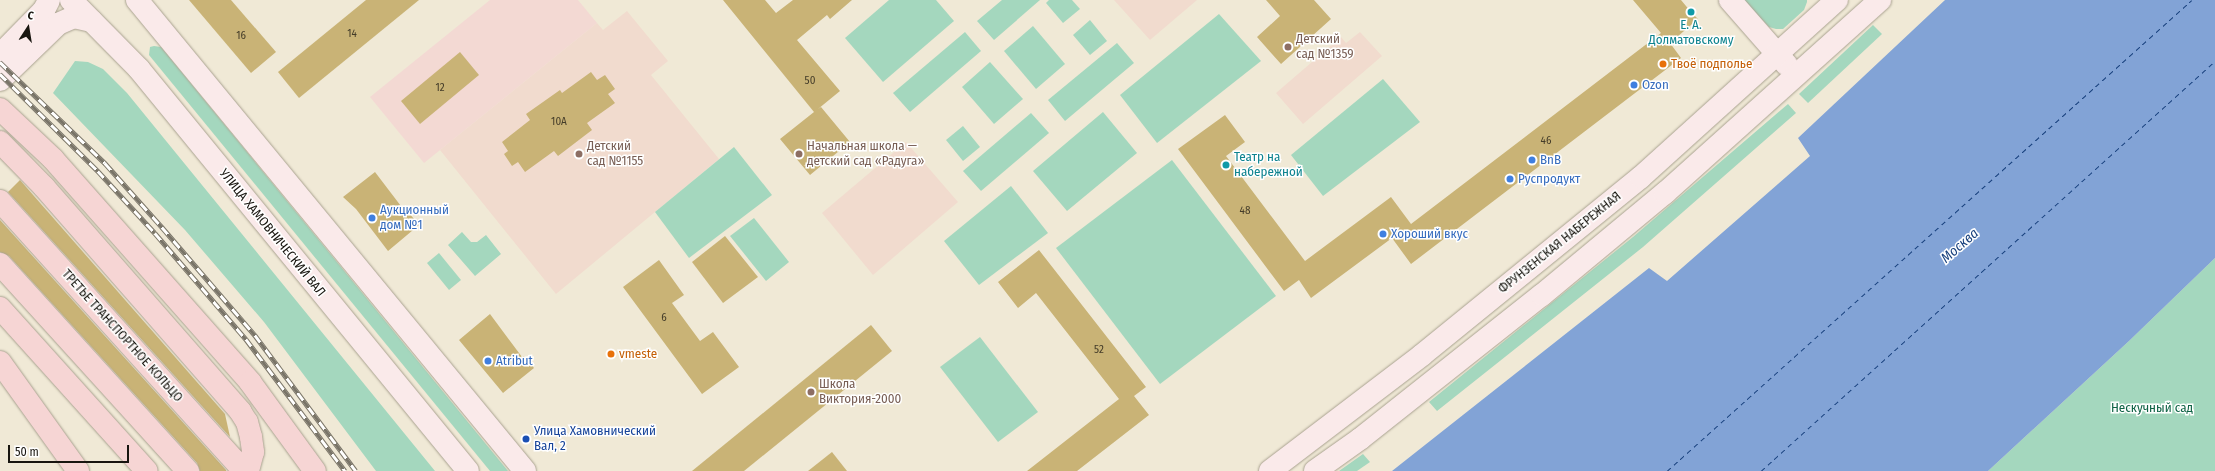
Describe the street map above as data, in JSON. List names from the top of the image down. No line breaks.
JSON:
{"streets":{"main road":["УЛИЦА ХАМОВНИЧЕСКИЙ ВАЛ","ФРУНЗЕНСКАЯ НАБЕРЕЖНАЯ","ТРЕТЬЕ ТРАНСПОРТНОЕ КОЛЬЦО"]},"water":["Москва"],"parks":["Нескучный сад"],"places":["Е. А. Долматовскому","Детский сад №1359","Твоё подполье","Ozon","Детский сад №1155","Начальная школа — детский сад «Радуга»","BnB","Театр на набережной","Руспродукт","Аукционный дом №1","Хороший вкус","vmeste","Atribut","Школа Виктория-2000","Улица Хамовнический Вал, 2"],"house_numbers":["14","16","50","12","10А","46","48","6","52"],"scale_bar":"50 m","north":"top"}
